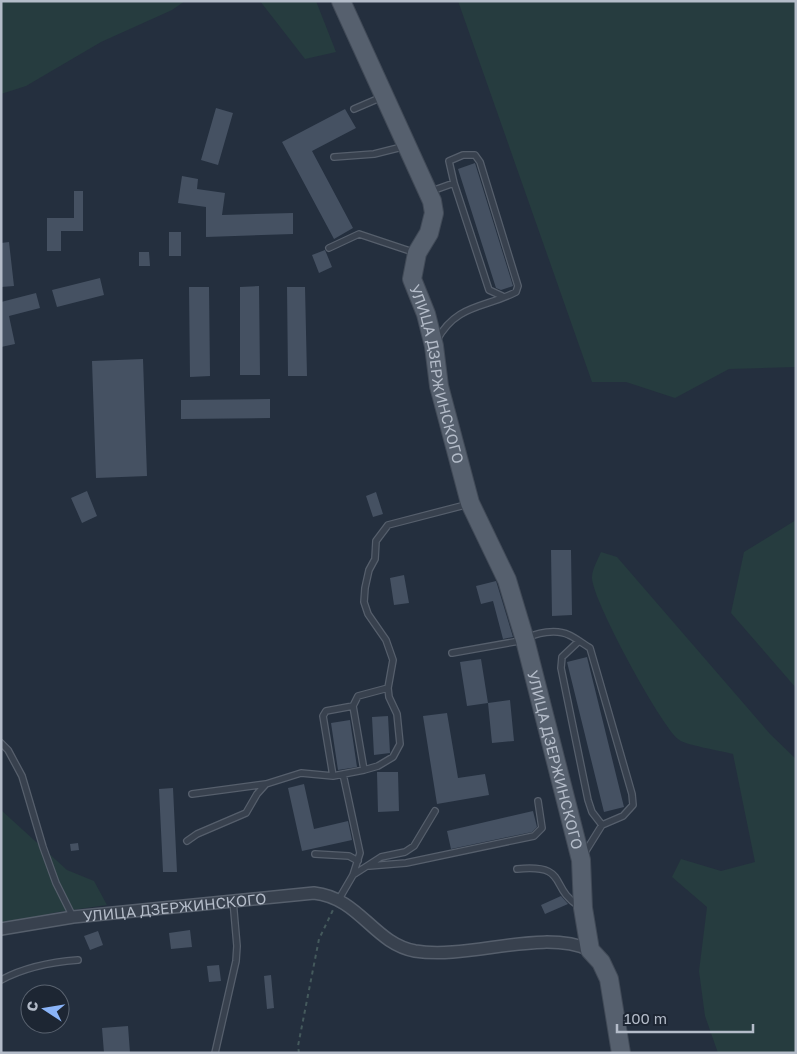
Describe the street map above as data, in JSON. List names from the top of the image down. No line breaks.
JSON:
{"streets":{"main road":["УЛИЦА ДЗЕРЖИНСКОГО"]},"scale_bar":"100 m","north":"left"}
